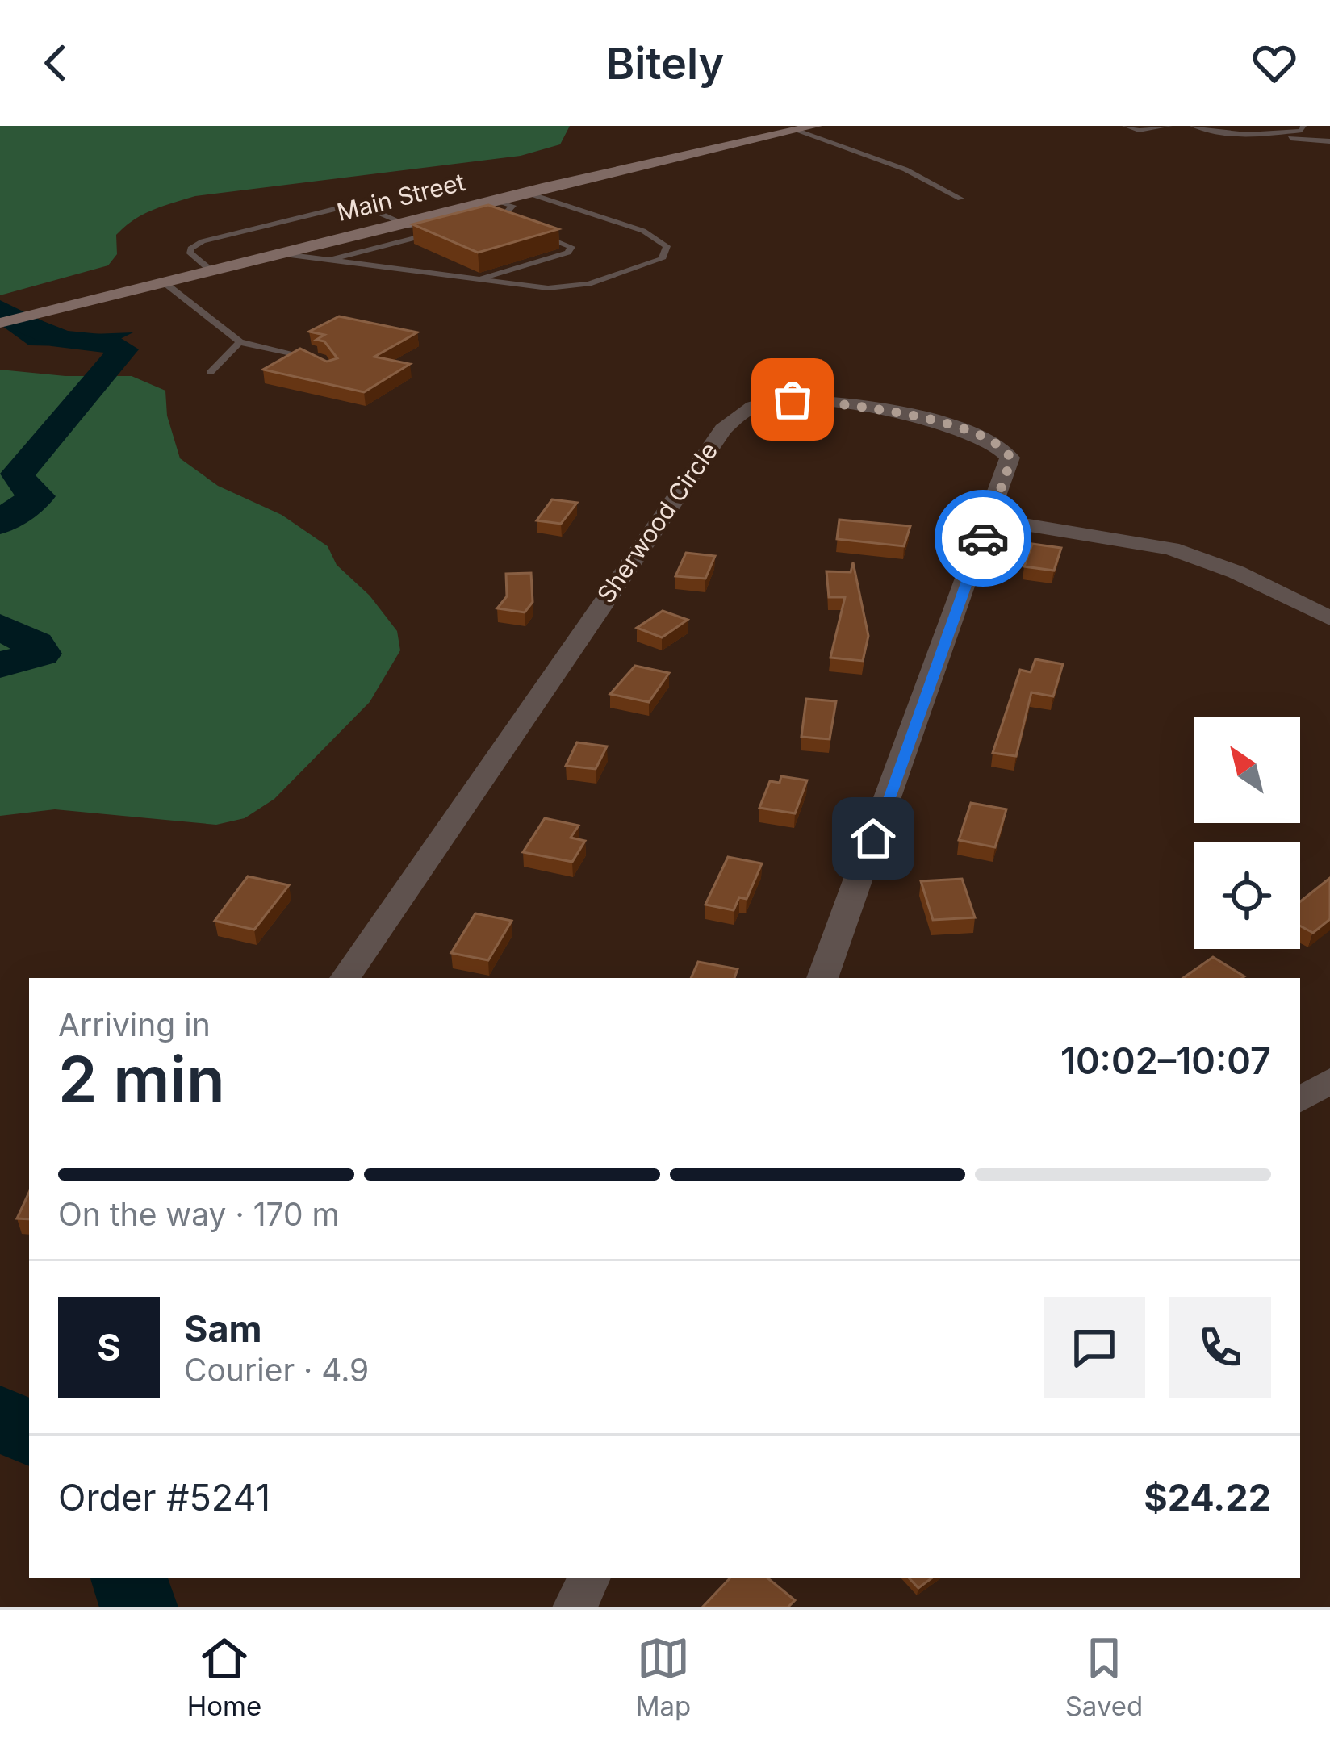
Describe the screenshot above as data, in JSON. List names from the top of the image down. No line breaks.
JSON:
{"streets":{"main road":["Main Street"],"street":["Sherwood Circle"]},"north":"top left","page":{"header":"Bitely","heading":["2 min","Arriving in","10:02–10:07"],"panel":["Sam","Courier · 4.9","Order #5241","$24.22"],"bar":"On the way · 170 m","round":"S","tabs":["Home","Map","Saved"]}}
